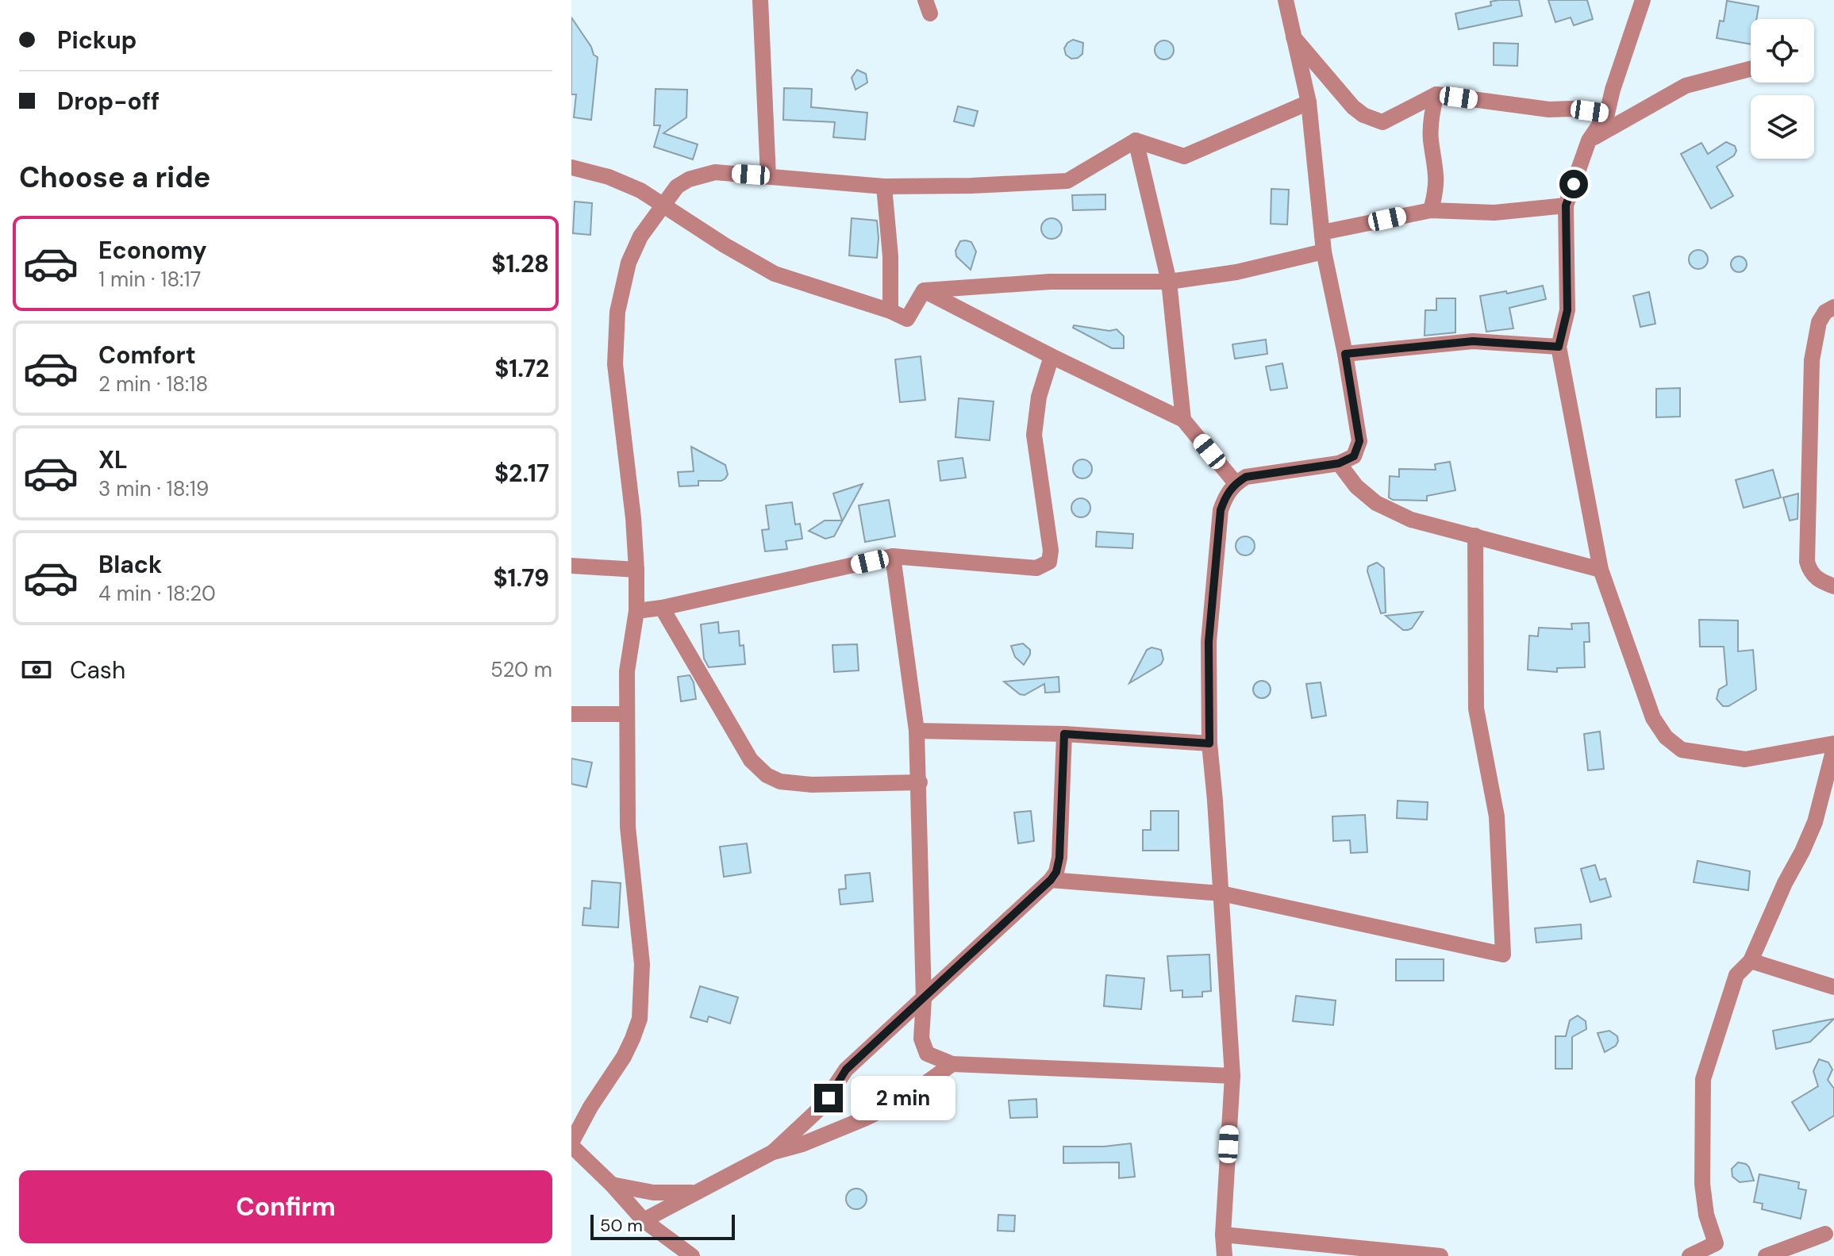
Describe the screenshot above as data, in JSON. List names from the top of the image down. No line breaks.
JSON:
{"scale_bar":"50 m","page":{"banner":["Pickup","Drop-off"],"heading":"Choose a ride","list":[{"name":"Economy","note":"1 min · 18:17","value":"$1.28"},{"name":"Comfort","note":"2 min · 18:18","value":"$1.72"},{"name":"XL","note":"3 min · 18:19","value":"$2.17"},{"name":"Black","note":"4 min · 18:20","value":"$1.79"}],"pay":["Cash","520 m"],"bubble":"2 min","buttons":"Confirm","scale":"50 m"}}
